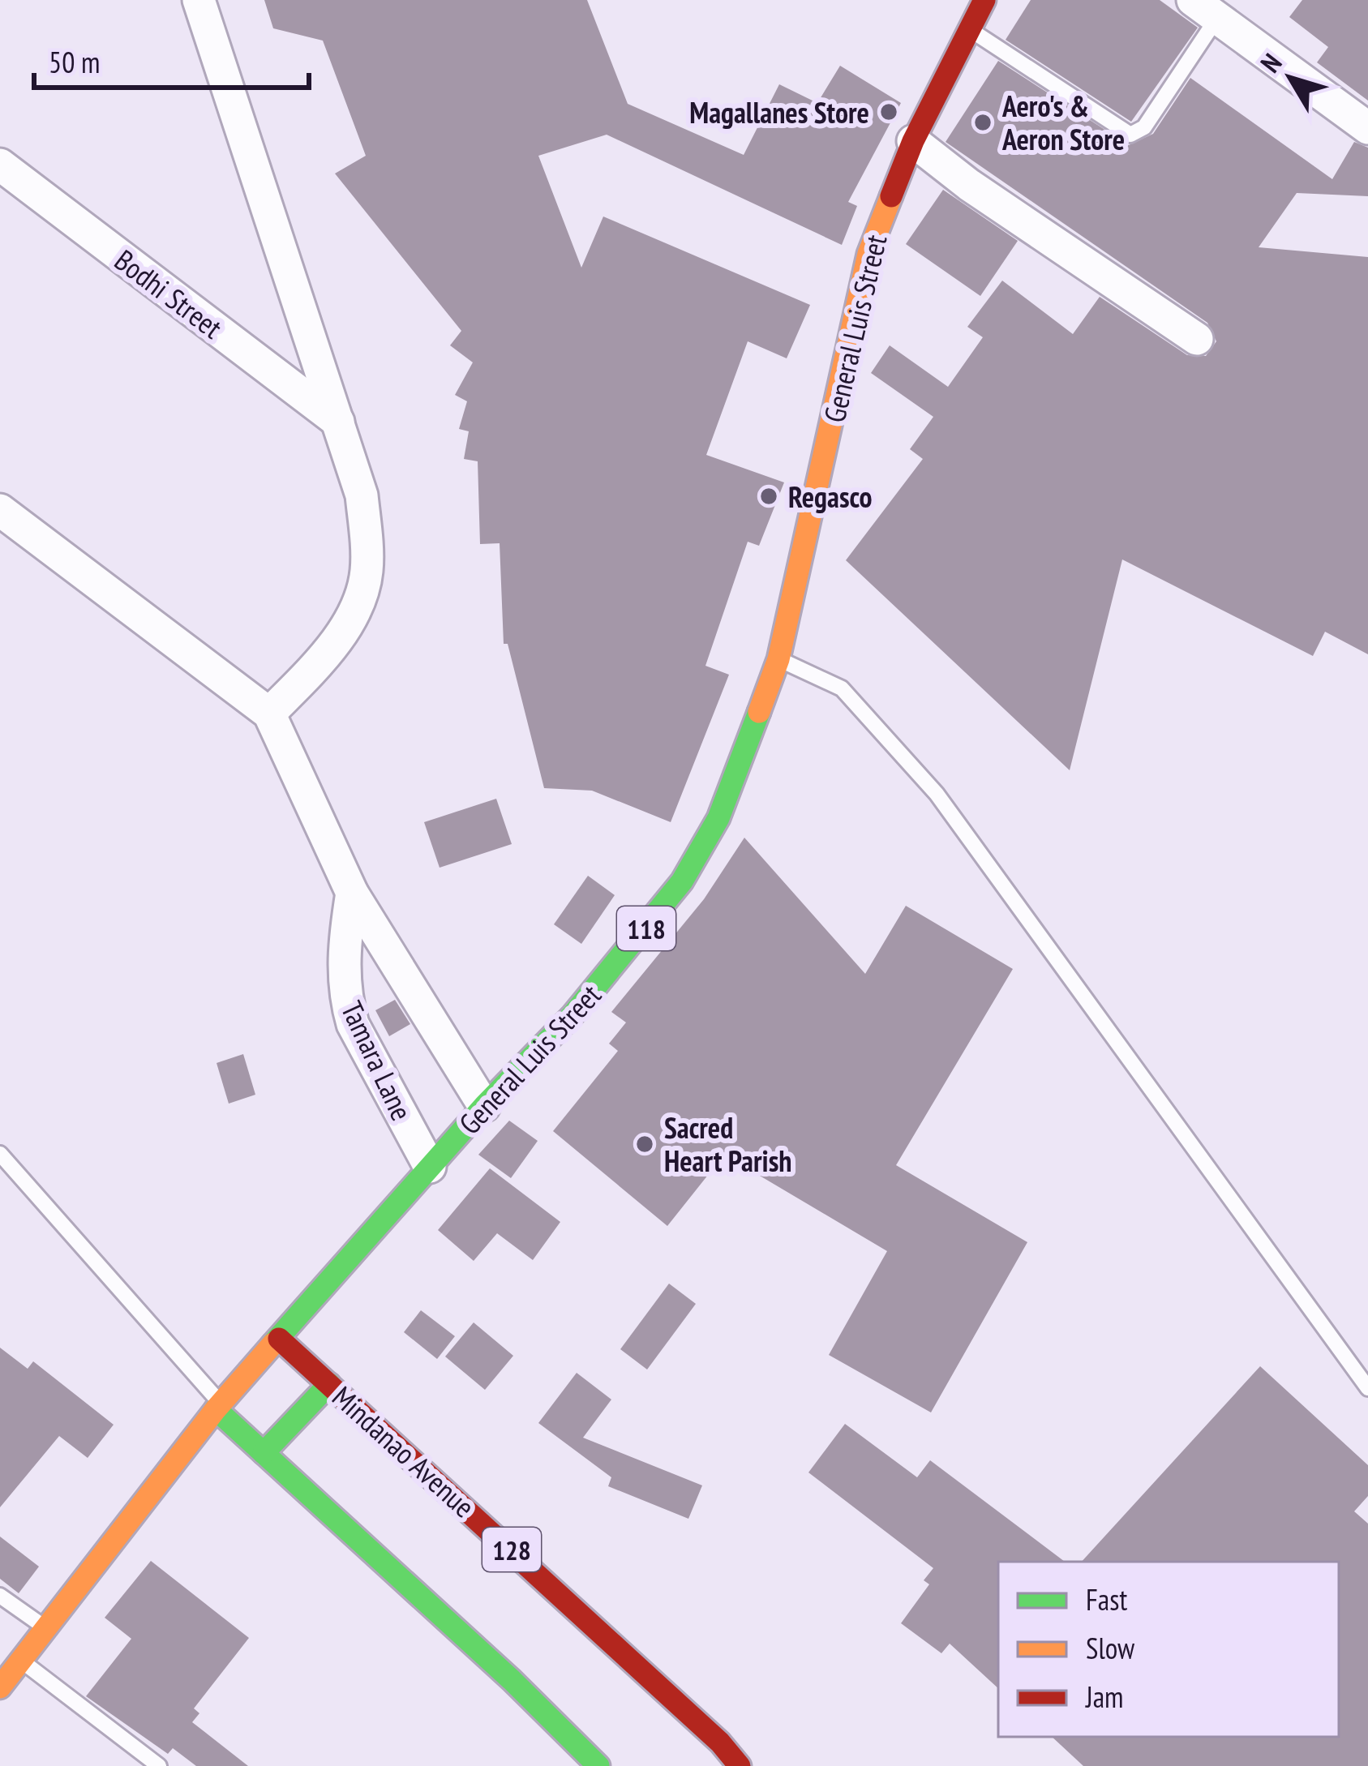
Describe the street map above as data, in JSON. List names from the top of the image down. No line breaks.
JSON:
{"streets":{"main road":["General Luis Street","118","Mindanao Avenue","128"],"street":["Bodhi Street","Tamara Lane"]},"crossings":[["General Luis Street","Tamara Lane"],["General Luis Street","Mindanao Avenue"]],"places":["Magallanes Store","Aero's & Aeron Store","Regasco","Sacred Heart Parish"],"legend":["Fast","Slow","Jam"],"scale_bar":"50 m","north":"top left"}
